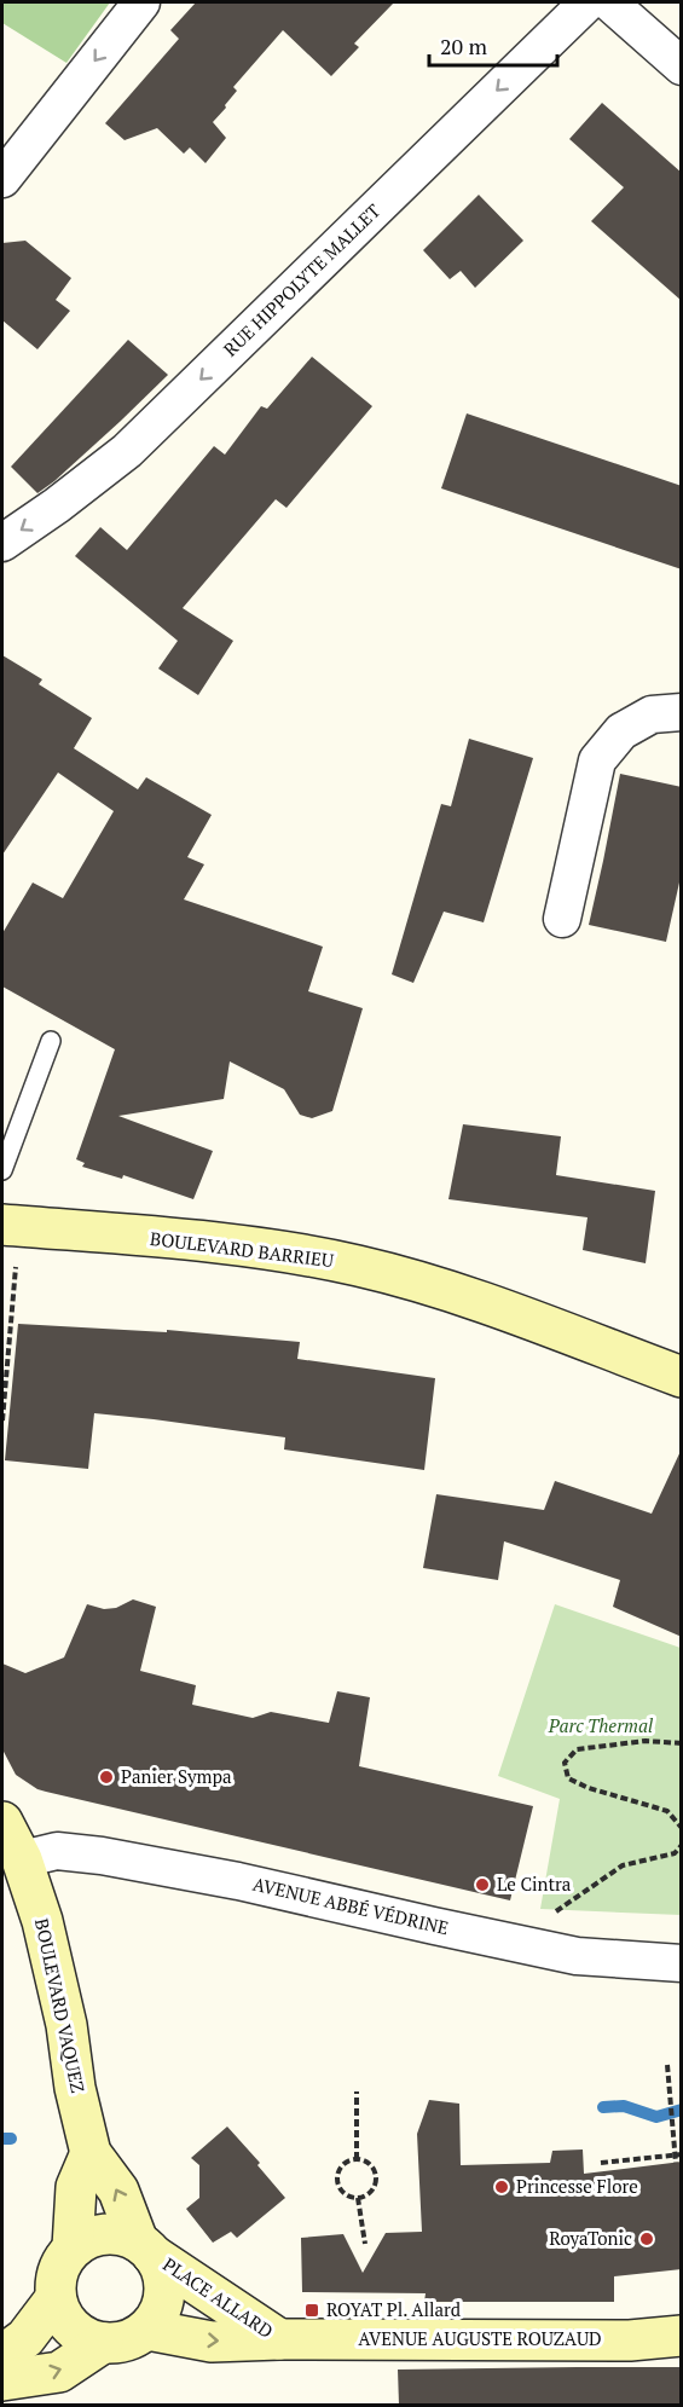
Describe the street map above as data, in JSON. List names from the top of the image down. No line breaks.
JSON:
{"streets":{"main road":["BOULEVARD BARRIEU","BOULEVARD VAQUEZ","PLACE ALLARD","AVENUE AUGUSTE ROUZAUD"],"street":["RUE HIPPOLYTE MALLET","AVENUE ABBÉ VÉDRINE"]},"crossings":[["AVENUE ABBÉ VÉDRINE","BOULEVARD VAQUEZ"],["PLACE ALLARD","AVENUE AUGUSTE ROUZAUD"]],"one_way":["RUE HIPPOLYTE MALLET","PLACE ALLARD"],"parks":["Parc Thermal"],"places":{"other":["Panier Sympa","Le Cintra","Princesse Flore","RoyaTonic"],"transit":["ROYAT Pl. Allard"]},"scale_bar":"20 m"}
